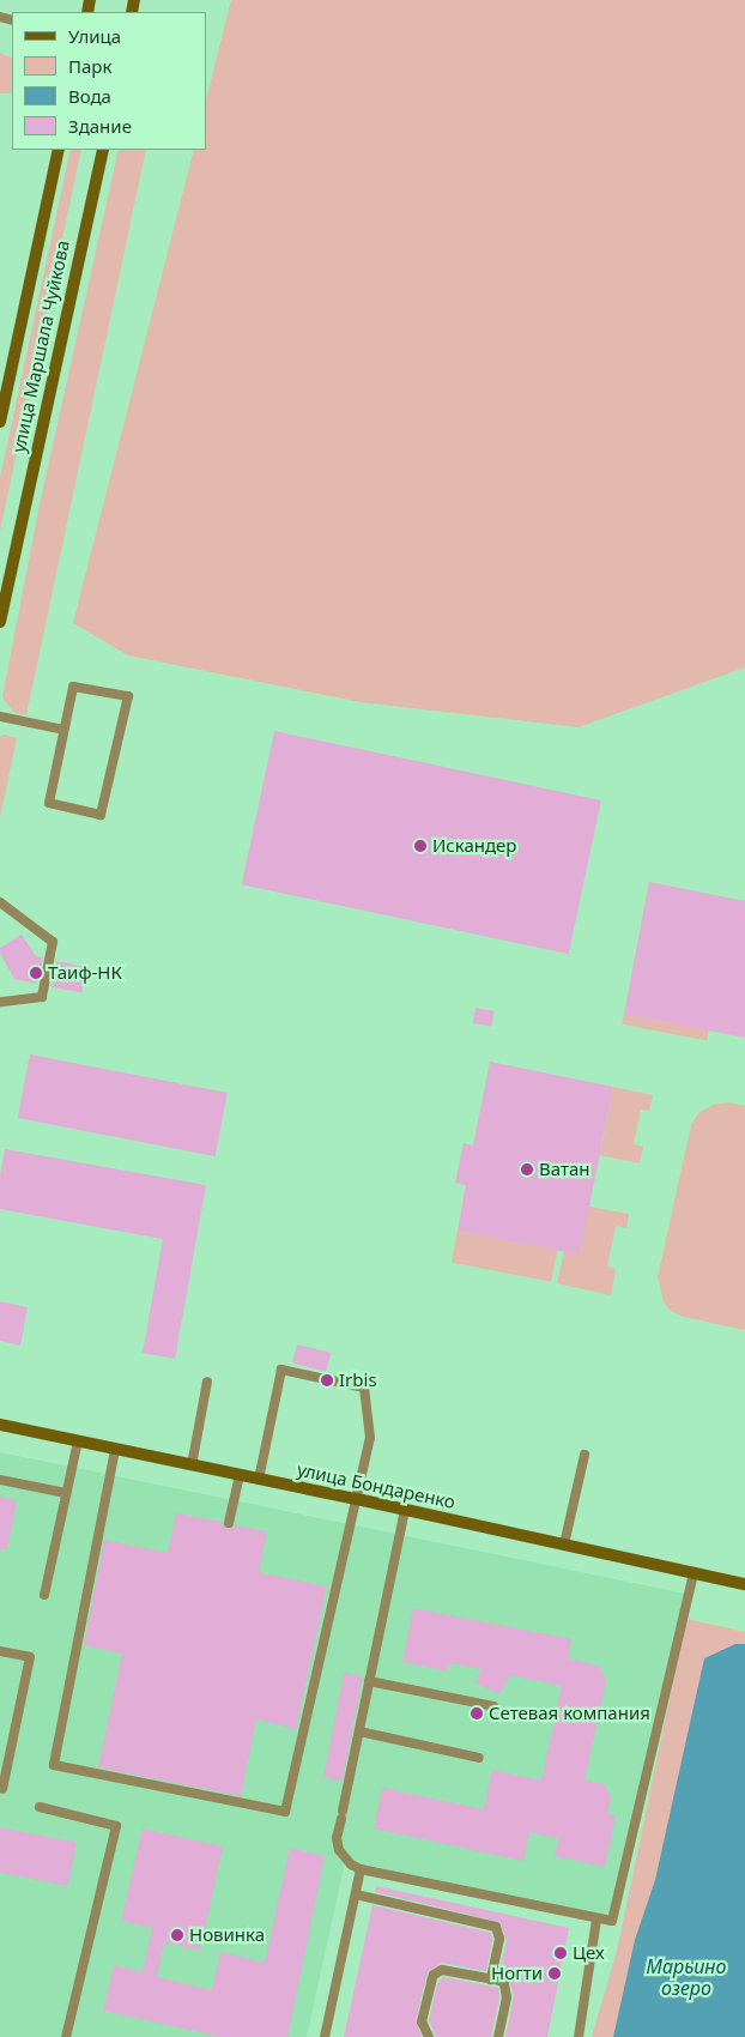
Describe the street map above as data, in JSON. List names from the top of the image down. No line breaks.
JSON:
{"streets":{"main road":["улица Маршала Чуйкова","улица Бондаренко"]},"water":["Марьино озеро"],"places":["Искандер","Таиф-НК","Ватан","Irbis","Сетевая компания","Новинка","Цех","Ногти"],"legend":["Улица","Парк","Вода","Здание"]}
